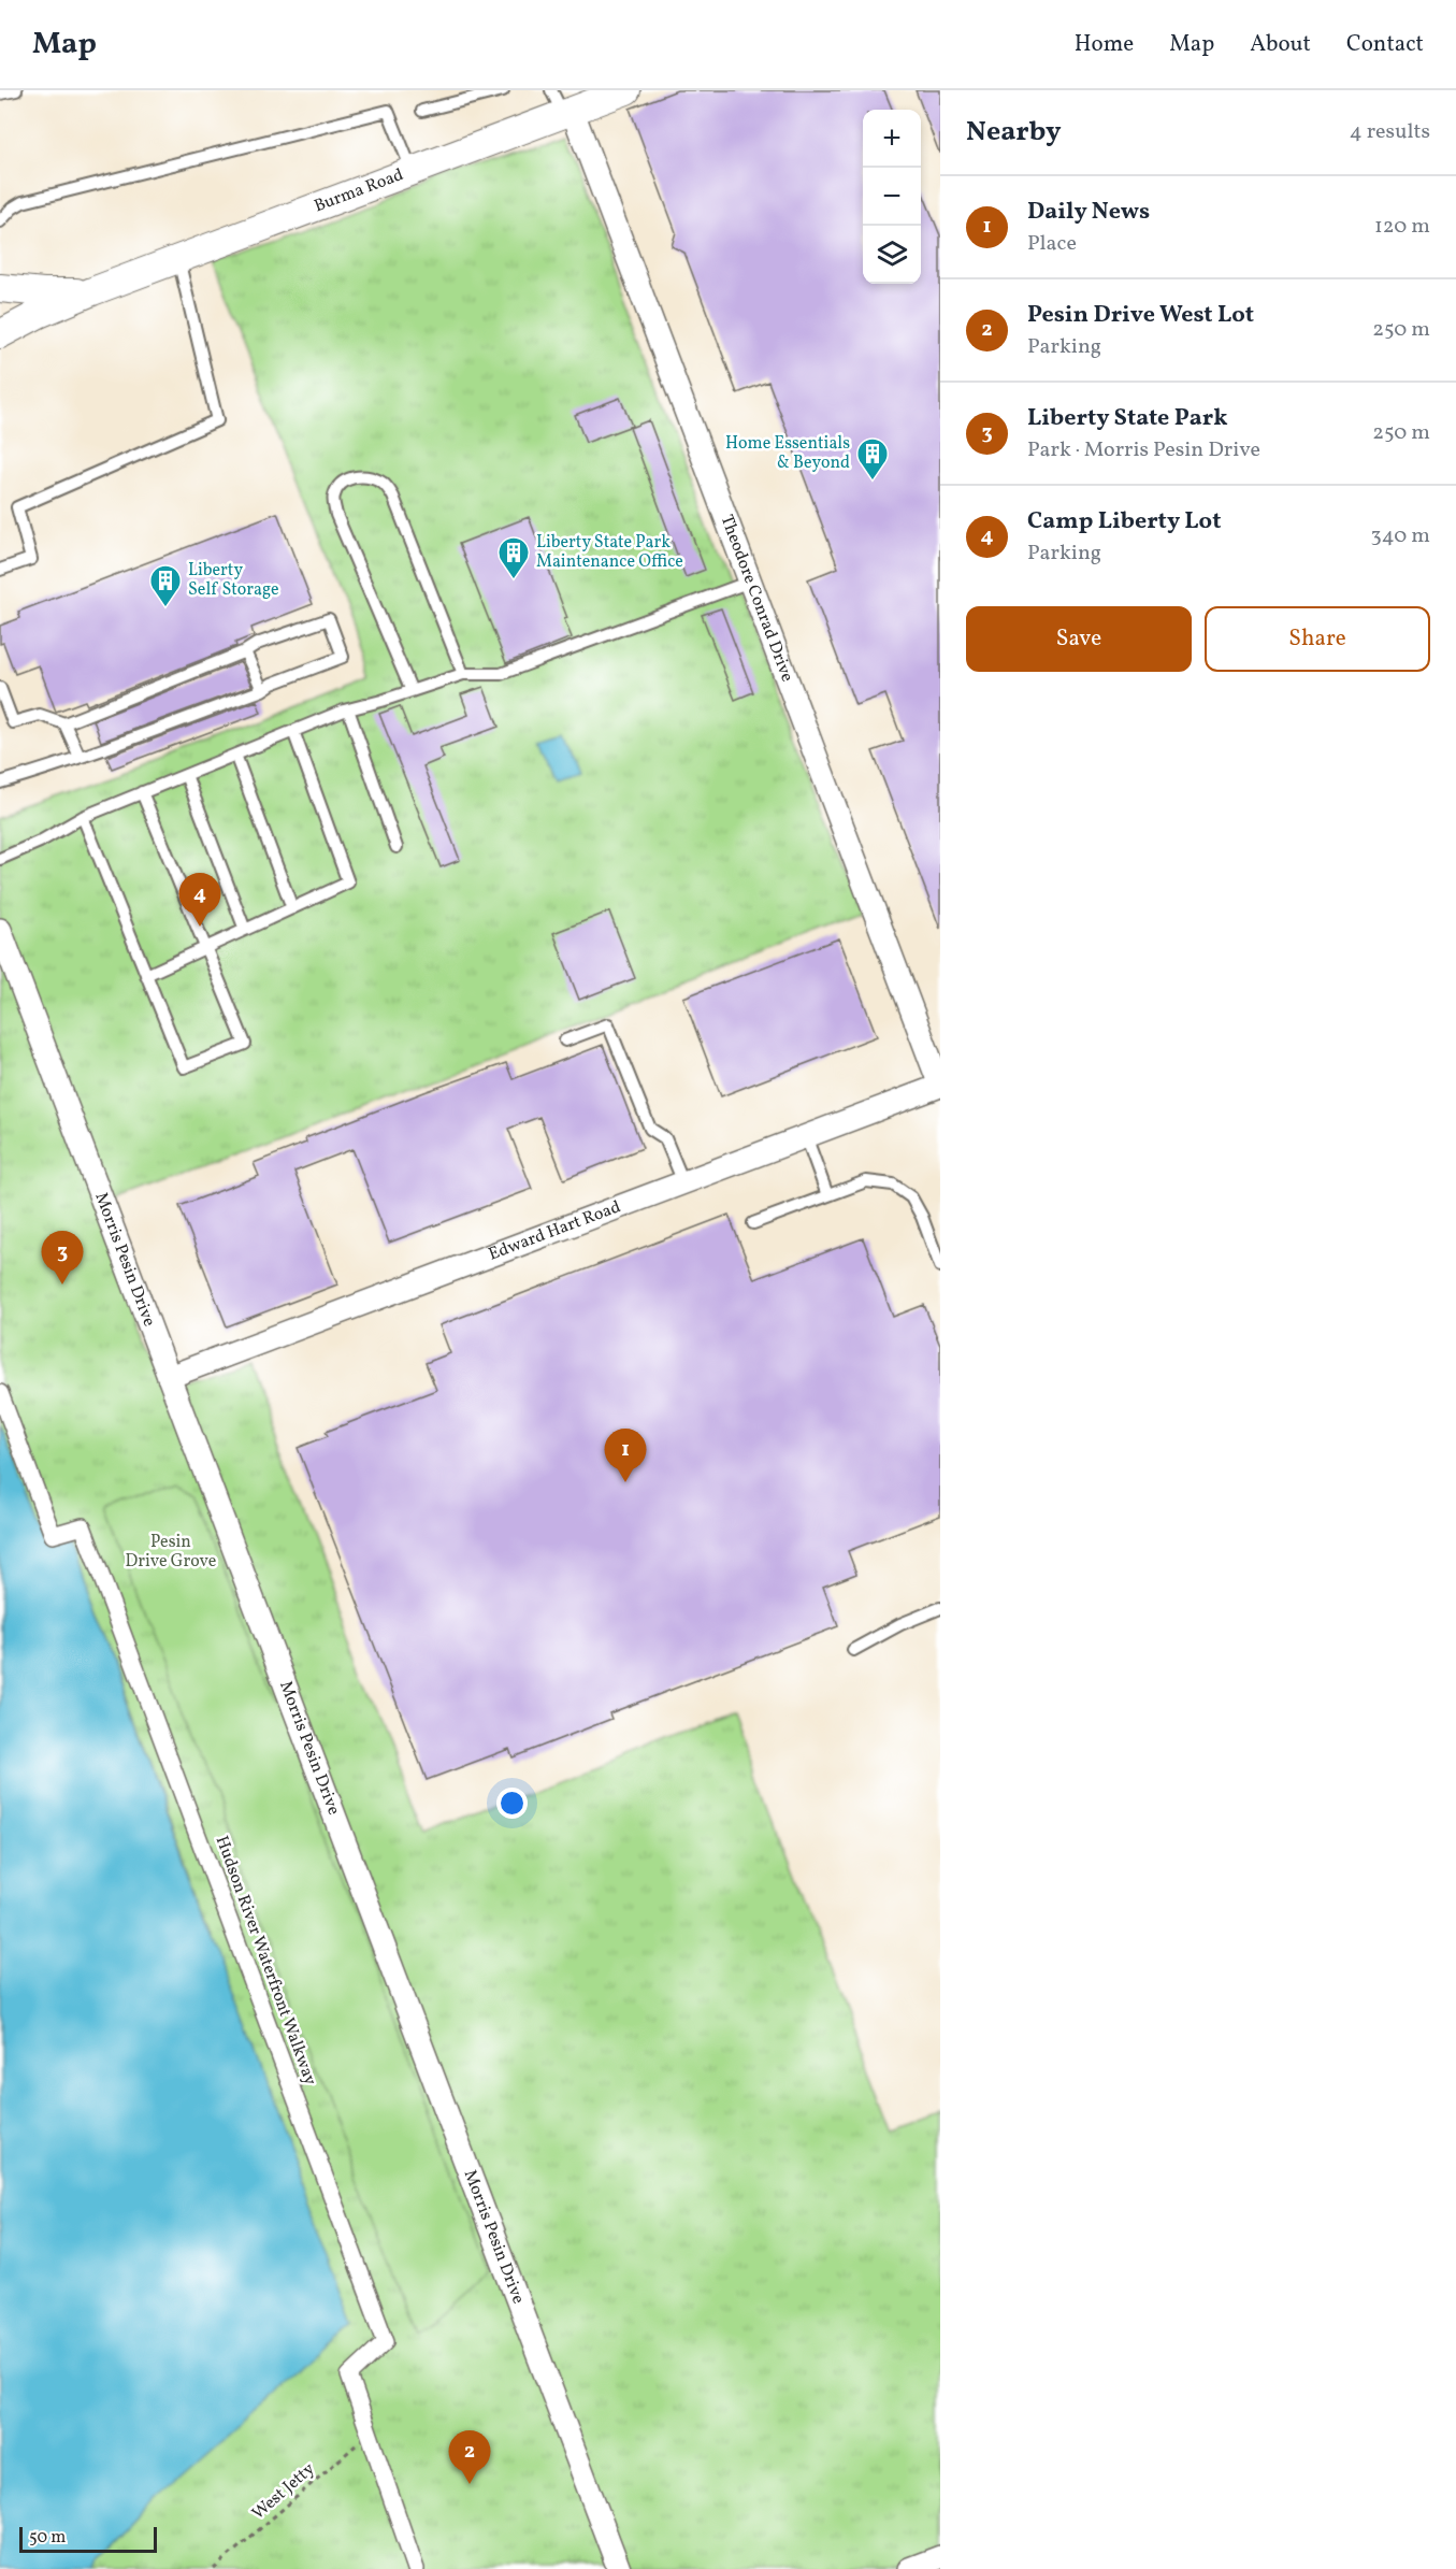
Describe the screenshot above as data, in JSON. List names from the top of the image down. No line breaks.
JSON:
{"streets":{"street":["Burma Road","Theodore Conrad Drive","Edward Hart Road","Morris Pesin Drive","Hudson River Waterfront Walkway"],"path":["West Jetty"]},"crossings":[["Burma Road","Theodore Conrad Drive"],["Theodore Conrad Drive","Edward Hart Road"],["Edward Hart Road","Morris Pesin Drive"],["Hudson River Waterfront Walkway","West Jetty"]],"parks":["Pesin Drive Grove"],"places":{"building":["Home Essentials & Beyond","Liberty State Park Maintenance Office","Liberty Self Storage"]},"scale_bar":"50 m","page":{"header":"Map","nav":["Home","Map","About","Contact"],"heading":["Nearby","4 results"],"map_buttons":["+","−"],"list":[{"mark":"1","name":"Daily News","note":"Place","value":"120 m"},{"mark":"2","name":"Pesin Drive West Lot","note":"Parking","value":"250 m"},{"mark":"3","name":"Liberty State Park","note":"Park · Morris Pesin Drive","value":"250 m"},{"mark":"4","name":"Camp Liberty Lot","note":"Parking","value":"340 m"}],"buttons":["Save","Share"],"pins":["4","3","1","2"],"scale":"50 m"}}
